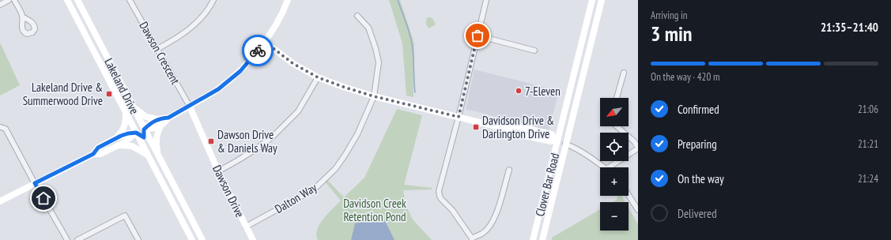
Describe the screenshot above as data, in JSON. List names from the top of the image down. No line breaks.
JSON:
{"streets":{"main road":["Lakeland Drive","Clover Bar Road","Dawson Drive"],"street":["Dawson Crescent","Dalton Way"]},"crossings":[["Dawson Crescent","Dawson Drive"],["Dawson Drive","Dalton Way"]],"parks":["Davidson Creek Retention Pond"],"places":{"other":["7-Eleven"],"transit":["Lakeland Drive & Summerwood Drive","Davidson Drive & Darlington Drive","Dawson Drive & Daniels Way"]},"north":"bottom left","page":{"heading":["3 min","Arriving in","21:35–21:40"],"bar":"On the way · 420 m","list":[["Confirmed","21:06"],["Preparing","21:21"],["On the way","21:24"],"Delivered"],"map_buttons":["+","−"]}}
